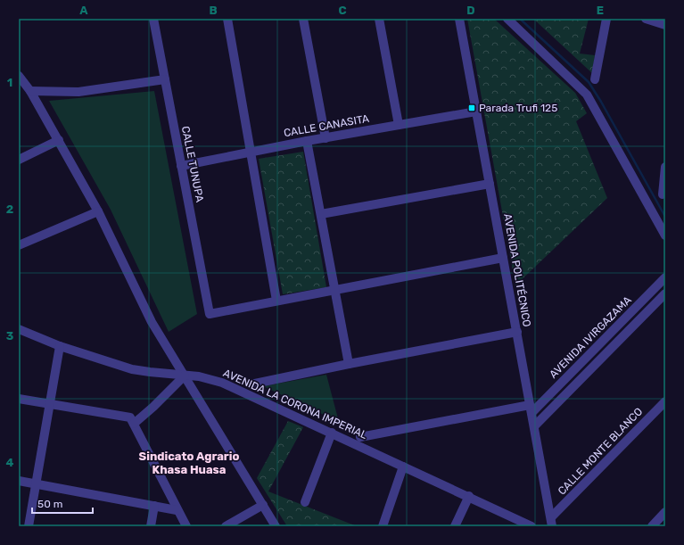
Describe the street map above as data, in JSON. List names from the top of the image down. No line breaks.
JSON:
{"streets":{"street":["CALLE CANASITA","CALLE TUNUPA","AVENIDA POLITÉCNICO","AVENIDA IVIRGAZAMA","AVENIDA LA CORONA IMPERIAL","CALLE MONTE BLANCO"]},"crossings":[["CALLE CANASITA","CALLE TUNUPA"],["CALLE CANASITA","AVENIDA POLITÉCNICO"],["AVENIDA POLITÉCNICO","AVENIDA IVIRGAZAMA"],["AVENIDA POLITÉCNICO","CALLE MONTE BLANCO"]],"districts":["Sindicato Agrario Khasa Huasa"],"places":{"transit":["Parada Trufi 125"]},"scale_bar":"50 m","grid":{"columns":["A","B","C","D","E"],"rows":["1","2","3","4"]}}
